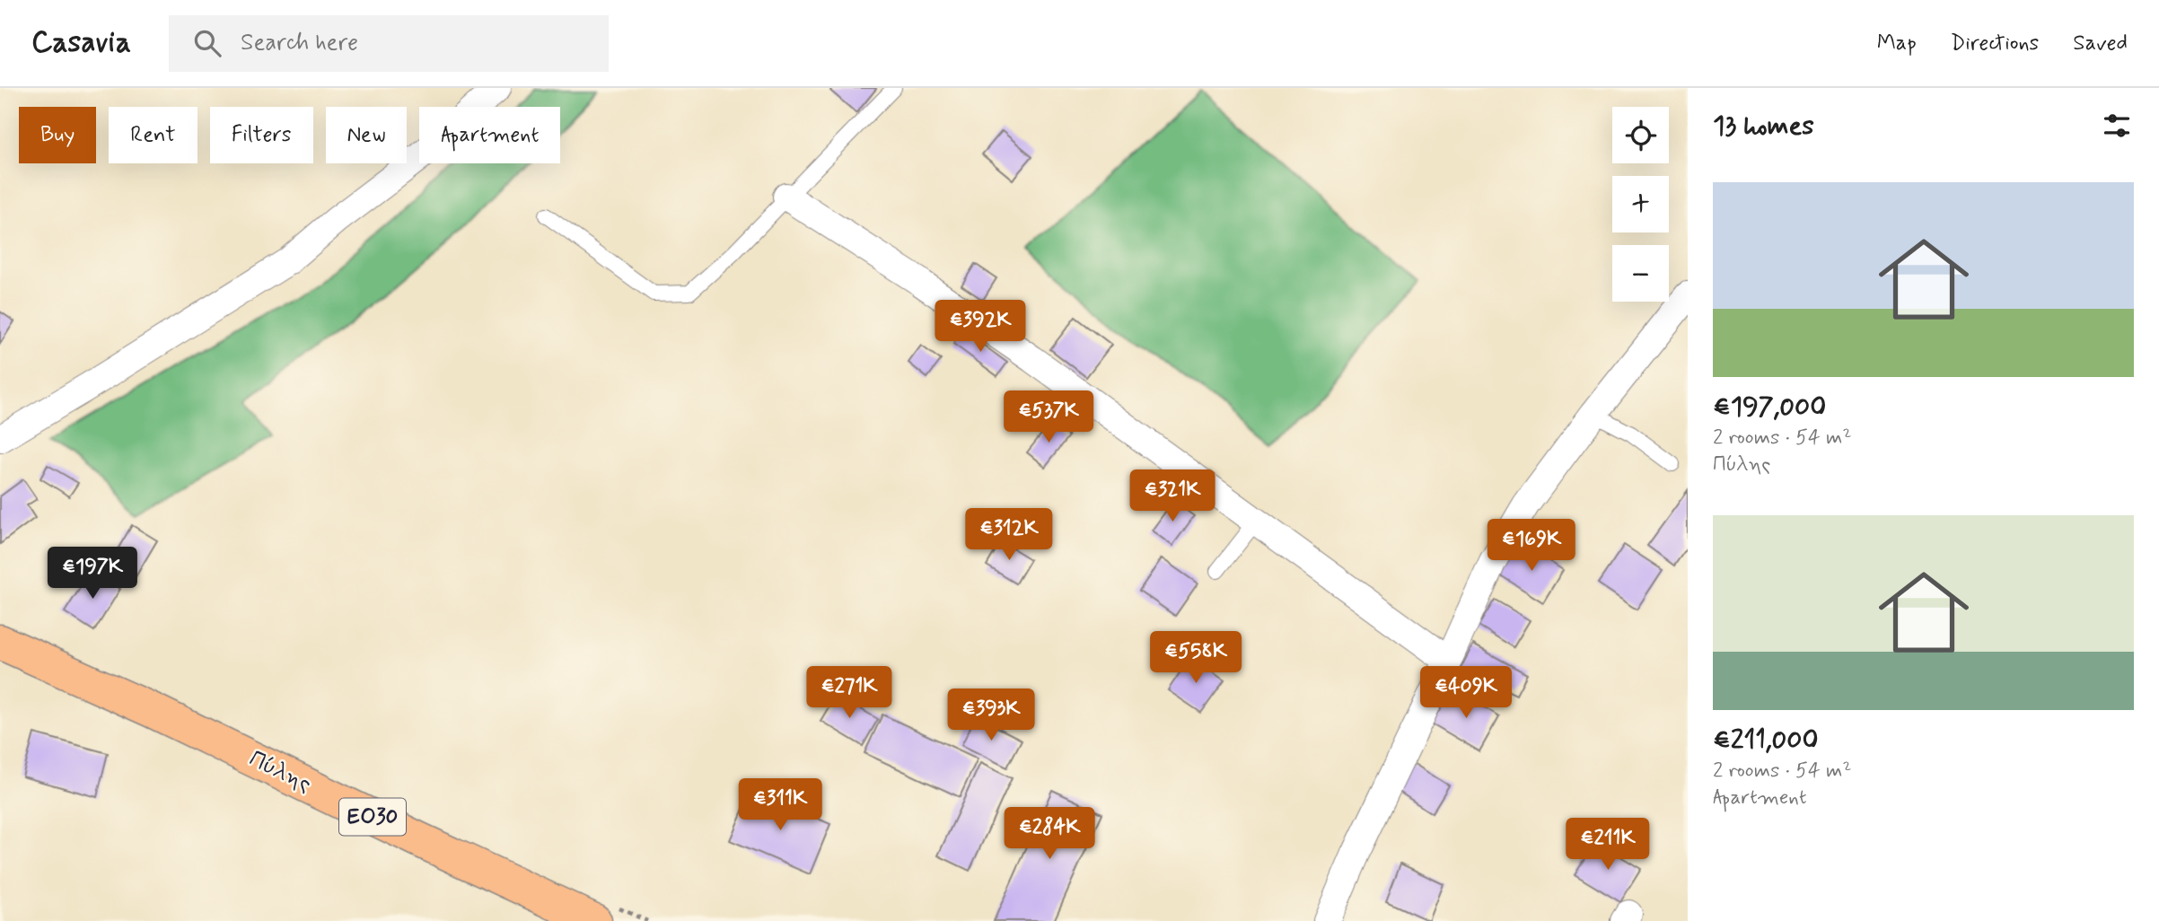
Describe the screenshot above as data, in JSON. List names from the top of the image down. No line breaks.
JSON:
{"streets":{"main road":["Πύλης","ΕΟ30"]},"page":{"header":"Casavia","search":"Search here","nav":["Map","Directions","Saved"],"heading":"13 homes","map_buttons":["+","−"],"chip":["Buy","Rent","Filters","New","Apartment"],"list":[{"name":"€197,000","note":"2 rooms · 54 m² · Πύλης"},{"name":"€211,000","note":"2 rooms · 54 m² · Apartment"}],"price":["€392K","€537K","€321K","€312K","€169K","€197K","€558K","€271K","€409K","€393K","€311K","€284K","€211K"]}}
